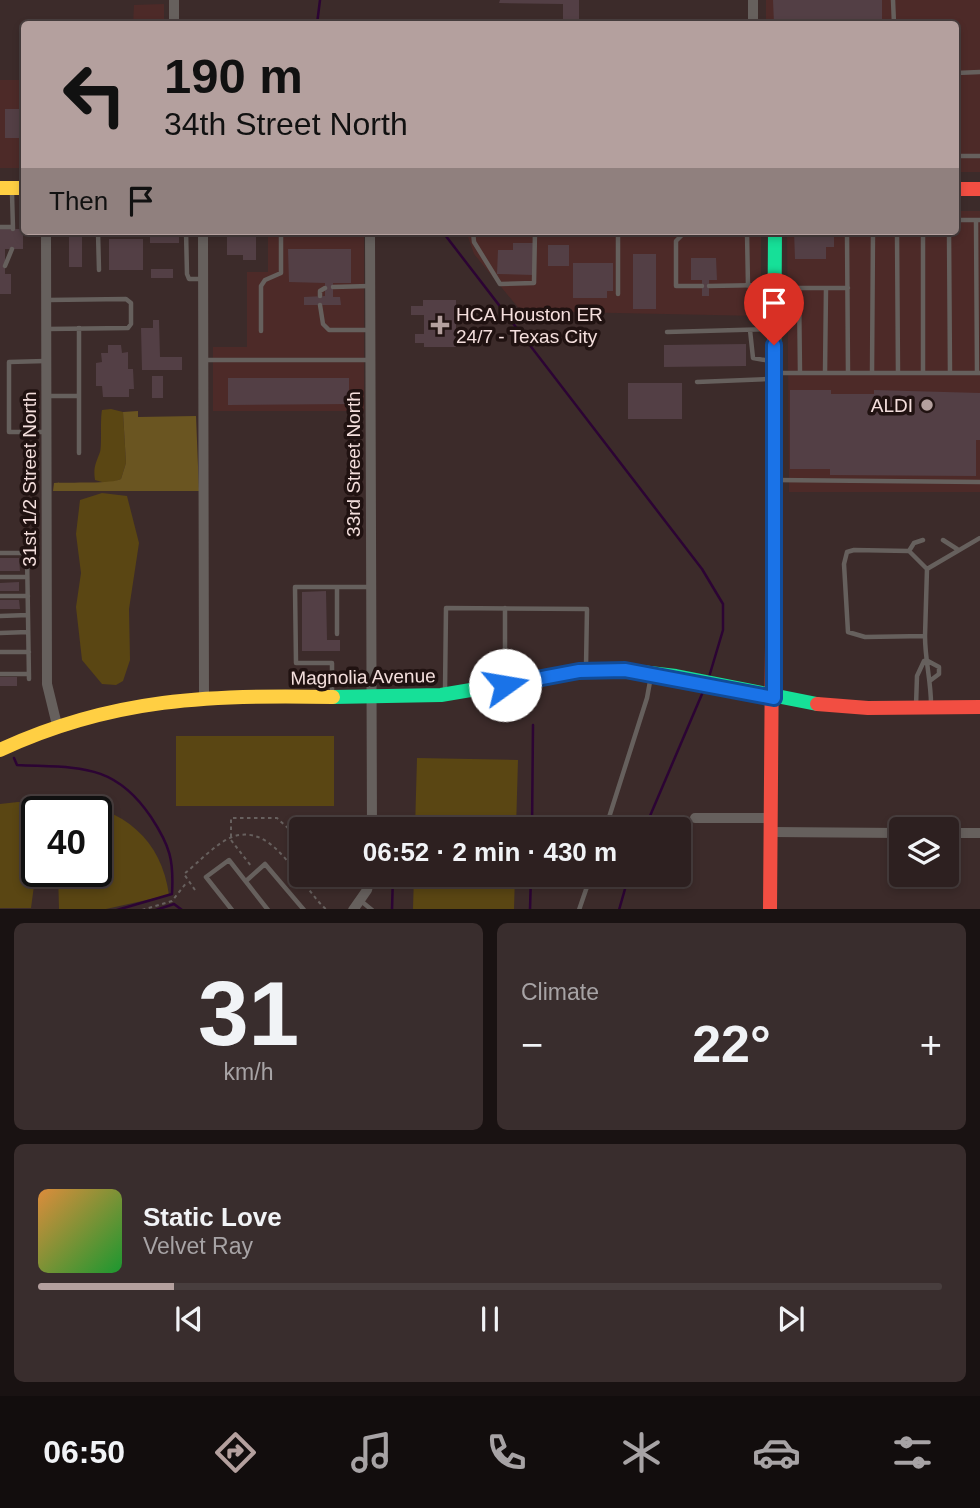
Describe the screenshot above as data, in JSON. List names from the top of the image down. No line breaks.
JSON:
{"streets":{"street":["33rd Street North","31st 1/2 Street North","Magnolia Avenue"]},"crossings":[["33rd Street North","Magnolia Avenue"],["31st 1/2 Street North","Magnolia Avenue"]],"places":{"health":["HCA Houston ER 24/7 - Texas City"],"other":["ALDI"]},"page":{"turn":["190 m","34th Street North"],"then":"Then","limit":"40","trip":"06:52 · 2 min · 430 m","tile":[["31","km/h"],"Climate"],"heat":["−","22°","+"],"song":["Static Love","Velvet Ray"],"tabs":"06:50"}}
